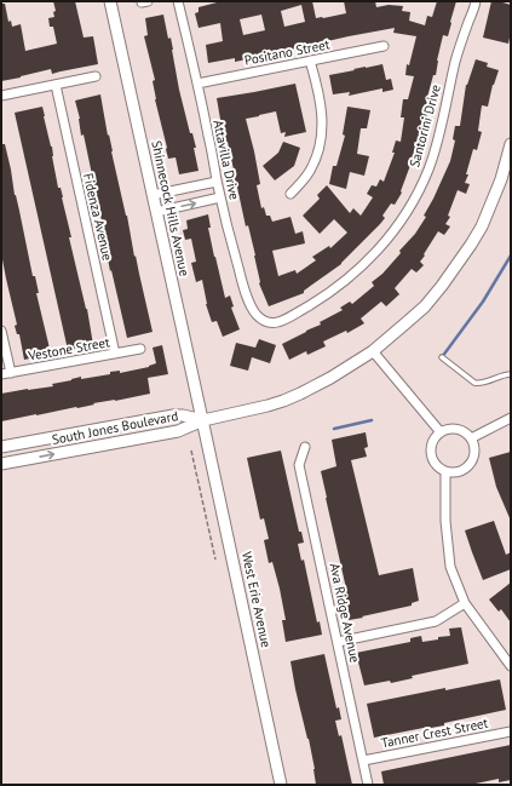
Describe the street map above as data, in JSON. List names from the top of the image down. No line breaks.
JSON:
{"streets":{"street":["Positano Street","Santorini Drive","Attavilla Drive","Shinnecock Hills Avenue","Fidenza Avenue","Vestone Street","South Jones Boulevard","West Erie Avenue","Ava Ridge Avenue","Tanner Crest Street"]},"crossings":[["Positano Street","Attavilla Drive"],["Santorini Drive","Attavilla Drive"],["Shinnecock Hills Avenue","South Jones Boulevard"],["Shinnecock Hills Avenue","West Erie Avenue"],["Fidenza Avenue","Vestone Street"],["South Jones Boulevard","West Erie Avenue"],["Ava Ridge Avenue","Tanner Crest Street"]]}
